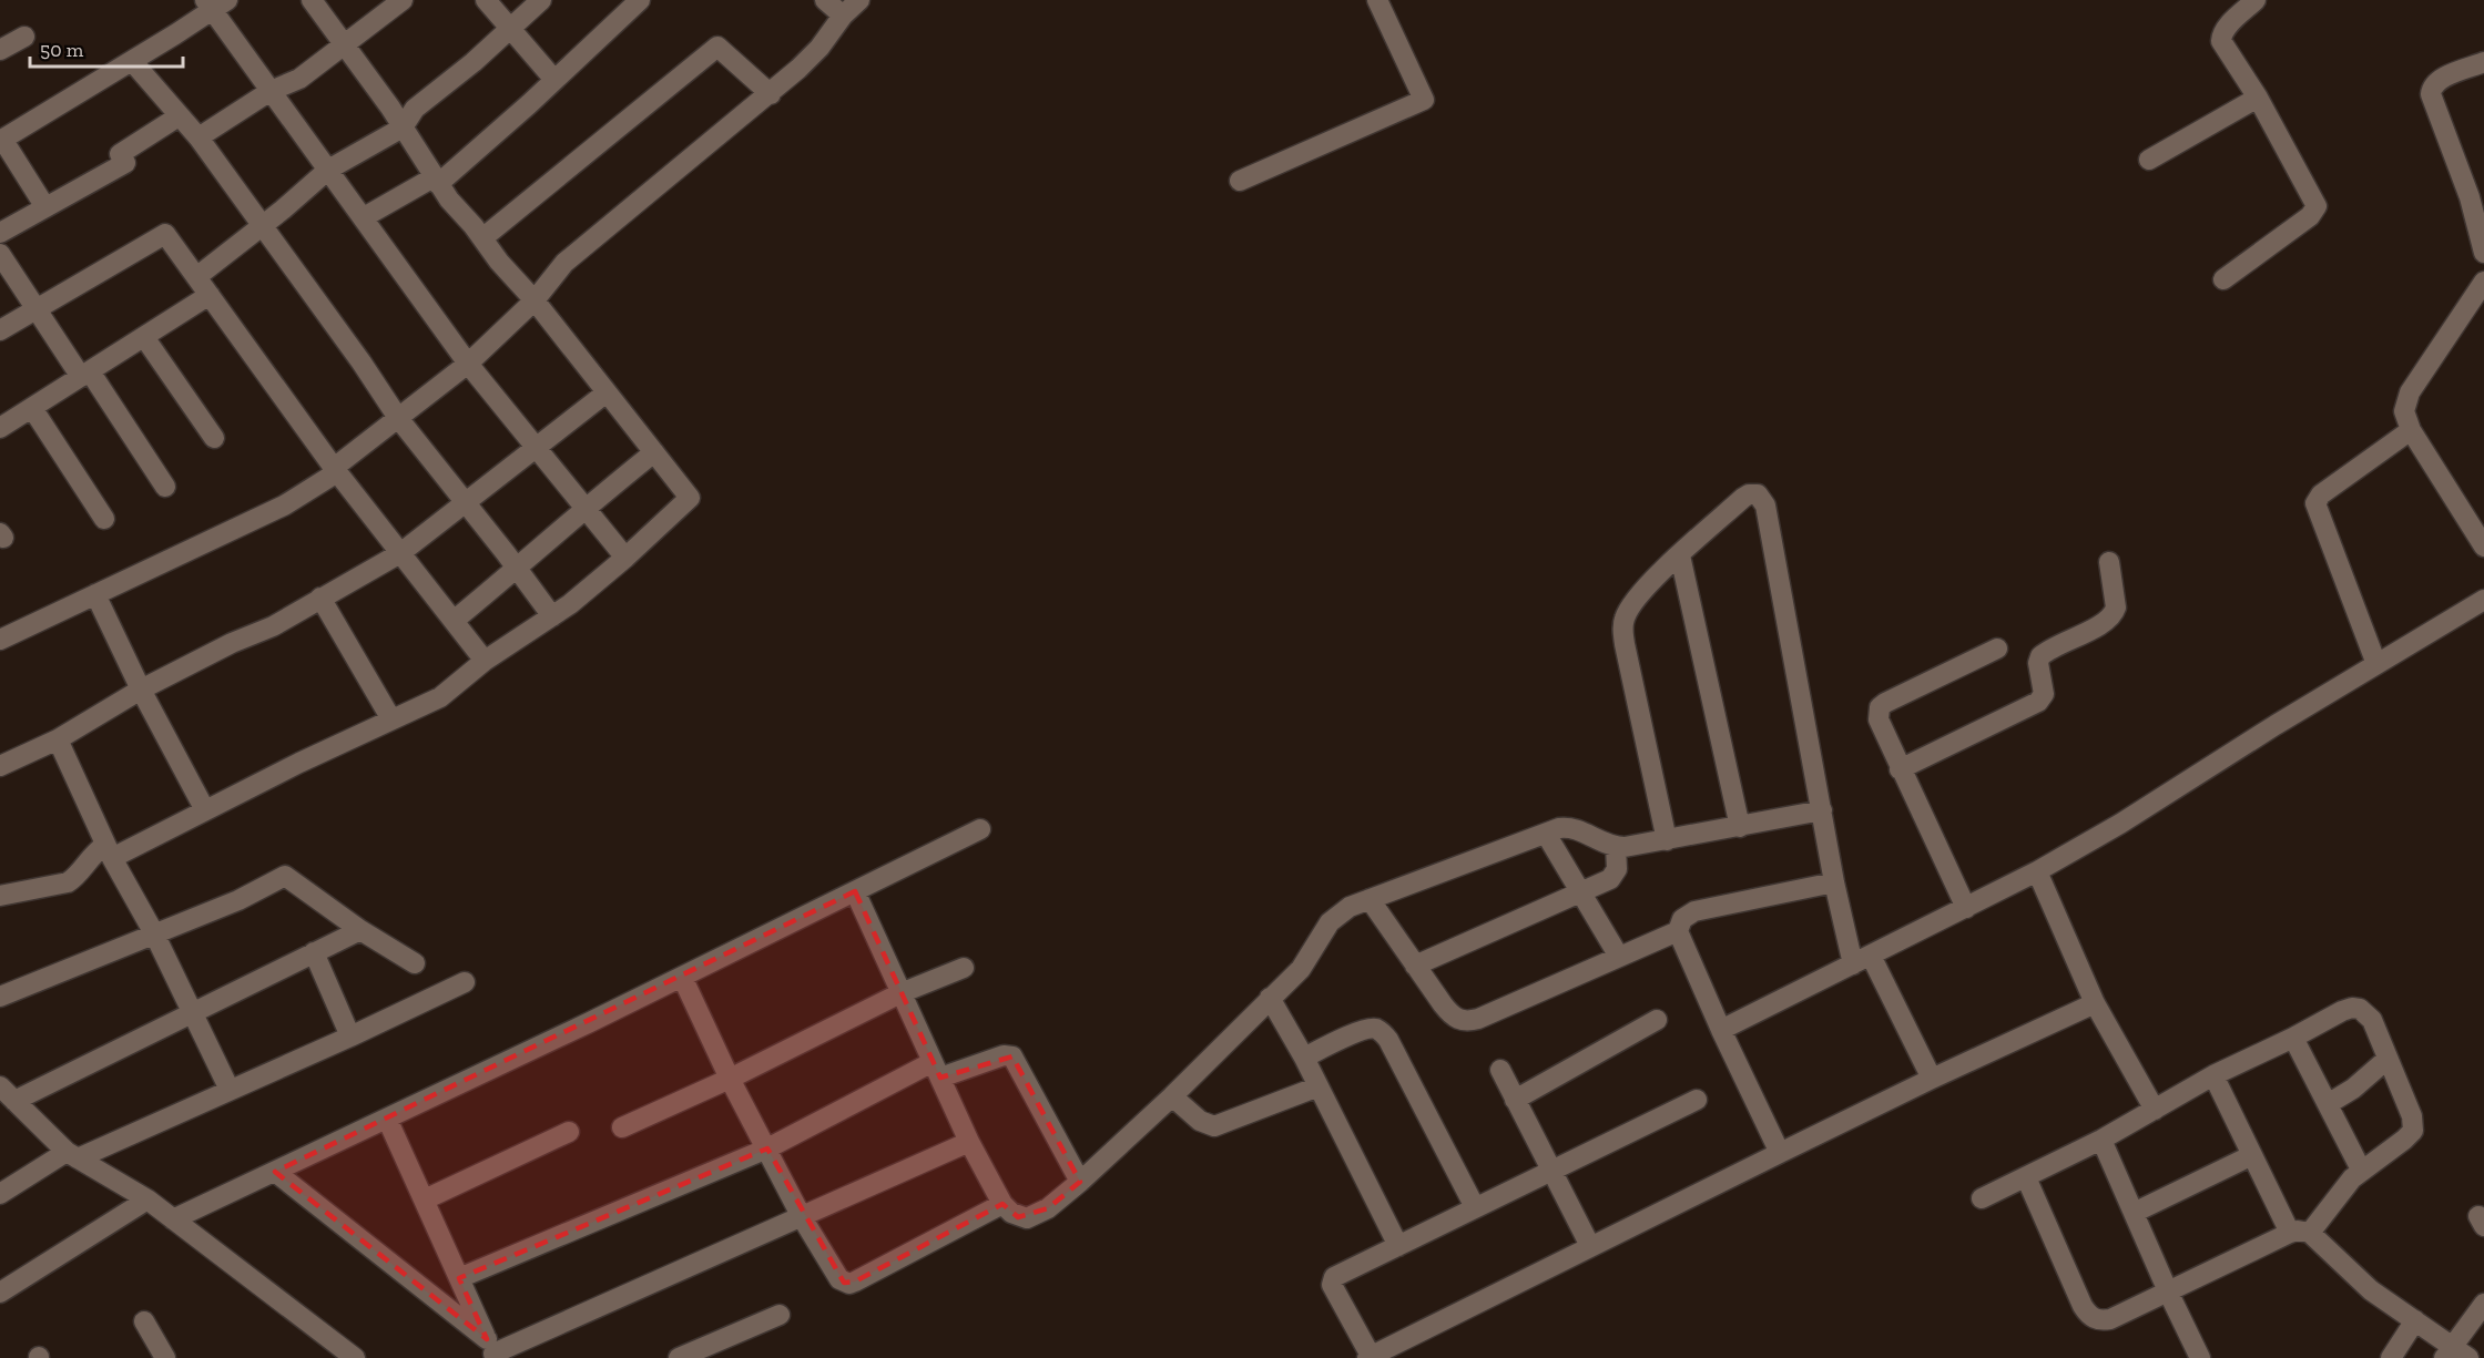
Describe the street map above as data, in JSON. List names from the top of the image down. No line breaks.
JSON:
{"scale_bar":"50 m"}
